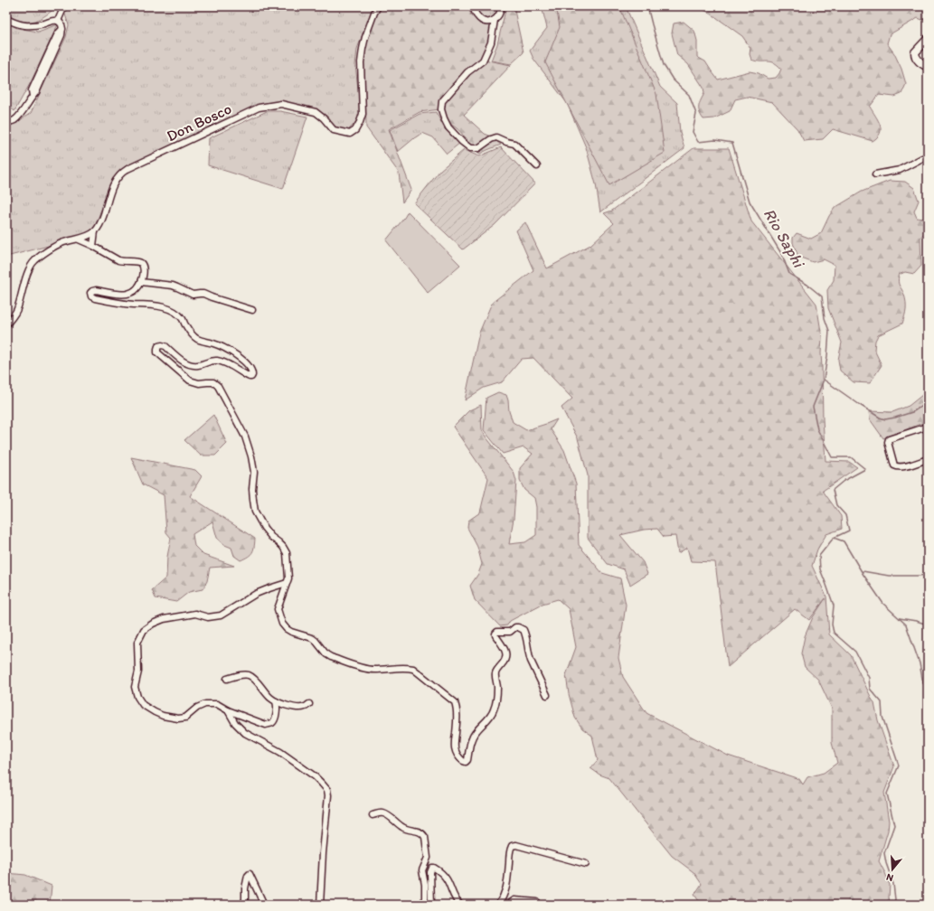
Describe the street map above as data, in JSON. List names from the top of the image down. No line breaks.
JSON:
{"streets":{"street":["Don Bosco"]},"water":["Rio Saphi"],"north":"bottom"}
